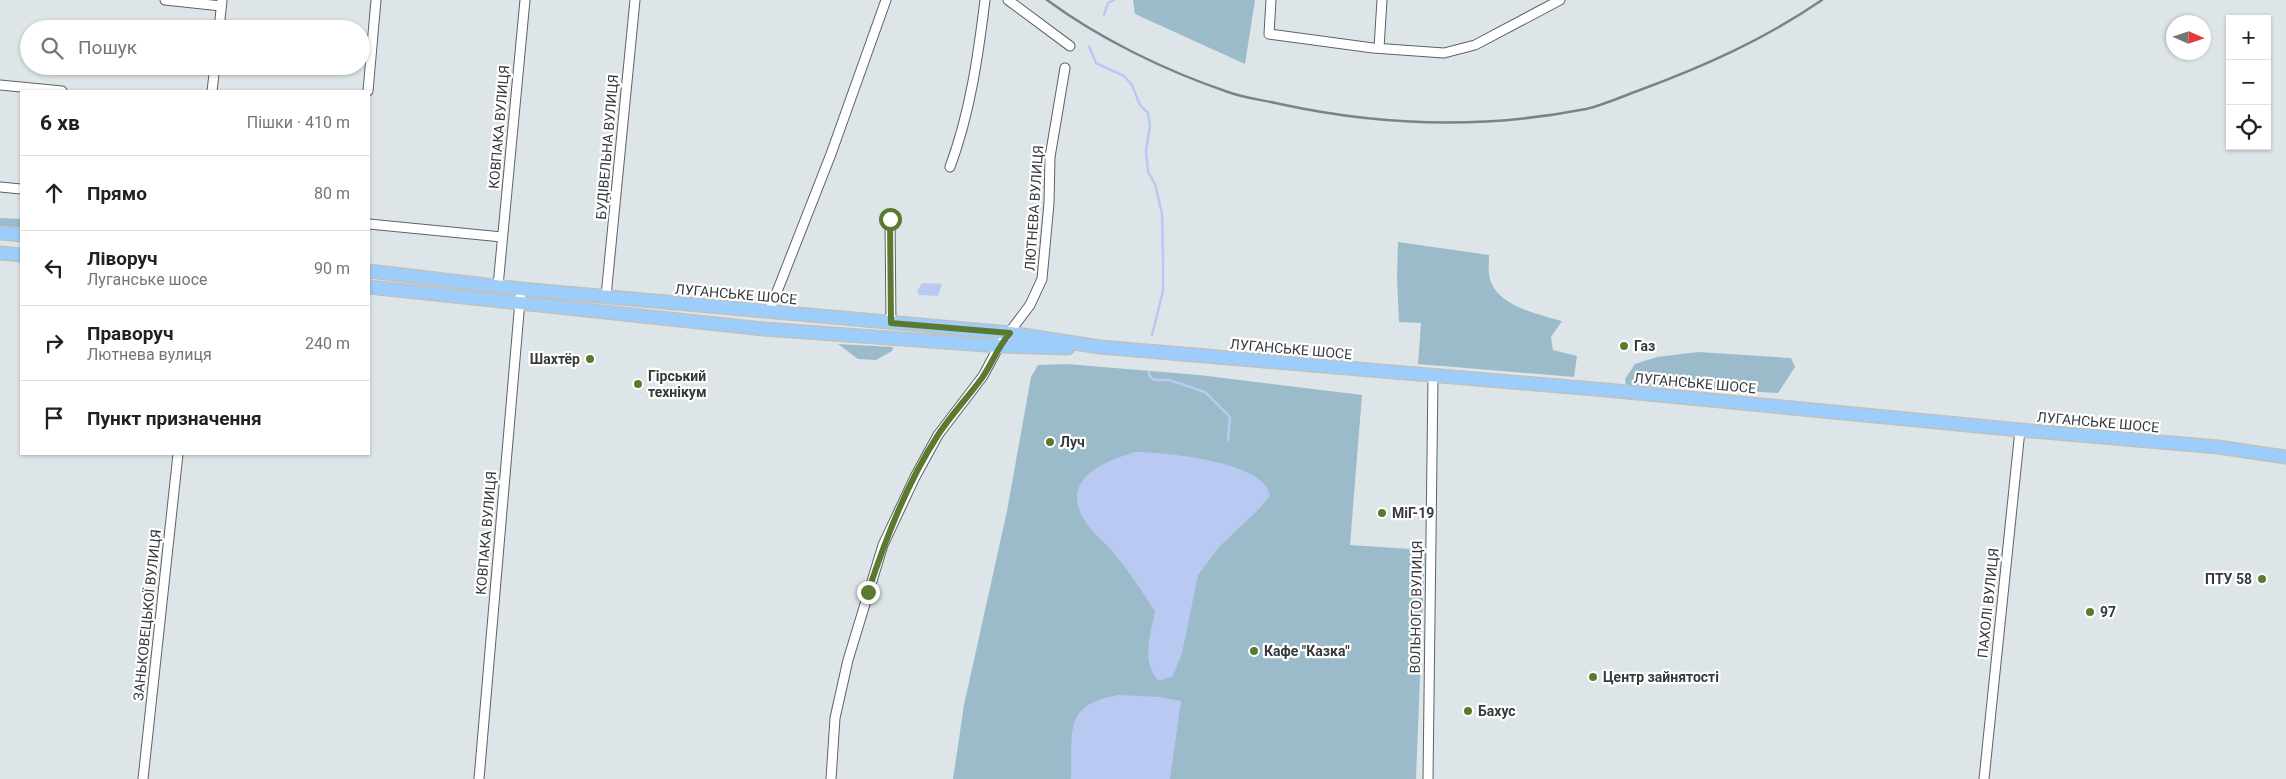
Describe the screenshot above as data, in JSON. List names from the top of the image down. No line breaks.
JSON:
{"streets":{"main road":["ЛУГАНСЬКЕ ШОСЕ"],"street":["КОВПАКА ВУЛИЦЯ","БУДІВЕЛЬНА ВУЛИЦЯ","ЛЮТНЕВА ВУЛИЦЯ","ПАХОЛІ ВУЛИЦЯ","ВОЛЬНОГО ВУЛИЦЯ","ЗАНЬКОВЕЦЬКОЇ ВУЛИЦЯ"]},"crossings":[["КОВПАКА ВУЛИЦЯ","ЛУГАНСЬКЕ ШОСЕ"],["БУДІВЕЛЬНА ВУЛИЦЯ","ЛУГАНСЬКЕ ШОСЕ"],["ЛЮТНЕВА ВУЛИЦЯ","ЛУГАНСЬКЕ ШОСЕ"],["ЛУГАНСЬКЕ ШОСЕ","ПАХОЛІ ВУЛИЦЯ"],["ЛУГАНСЬКЕ ШОСЕ","ВОЛЬНОГО ВУЛИЦЯ"]],"places":["Газ","Шахтёр","Гірський технікум","Луч","МіГ-19","ПТУ 58","97","Кафе \"Казка\"","Центр зайнятості","Бахус"],"north":"right","page":{"map_buttons":["+","−"],"search":"Пошук","heading":["6 хв","Пішки · 410 m"],"list":[["Прямо","80 m"],["Ліворуч","Луганське шосе","90 m"],["Праворуч","Лютнева вулиця","240 m"],"Пункт призначення"]}}
